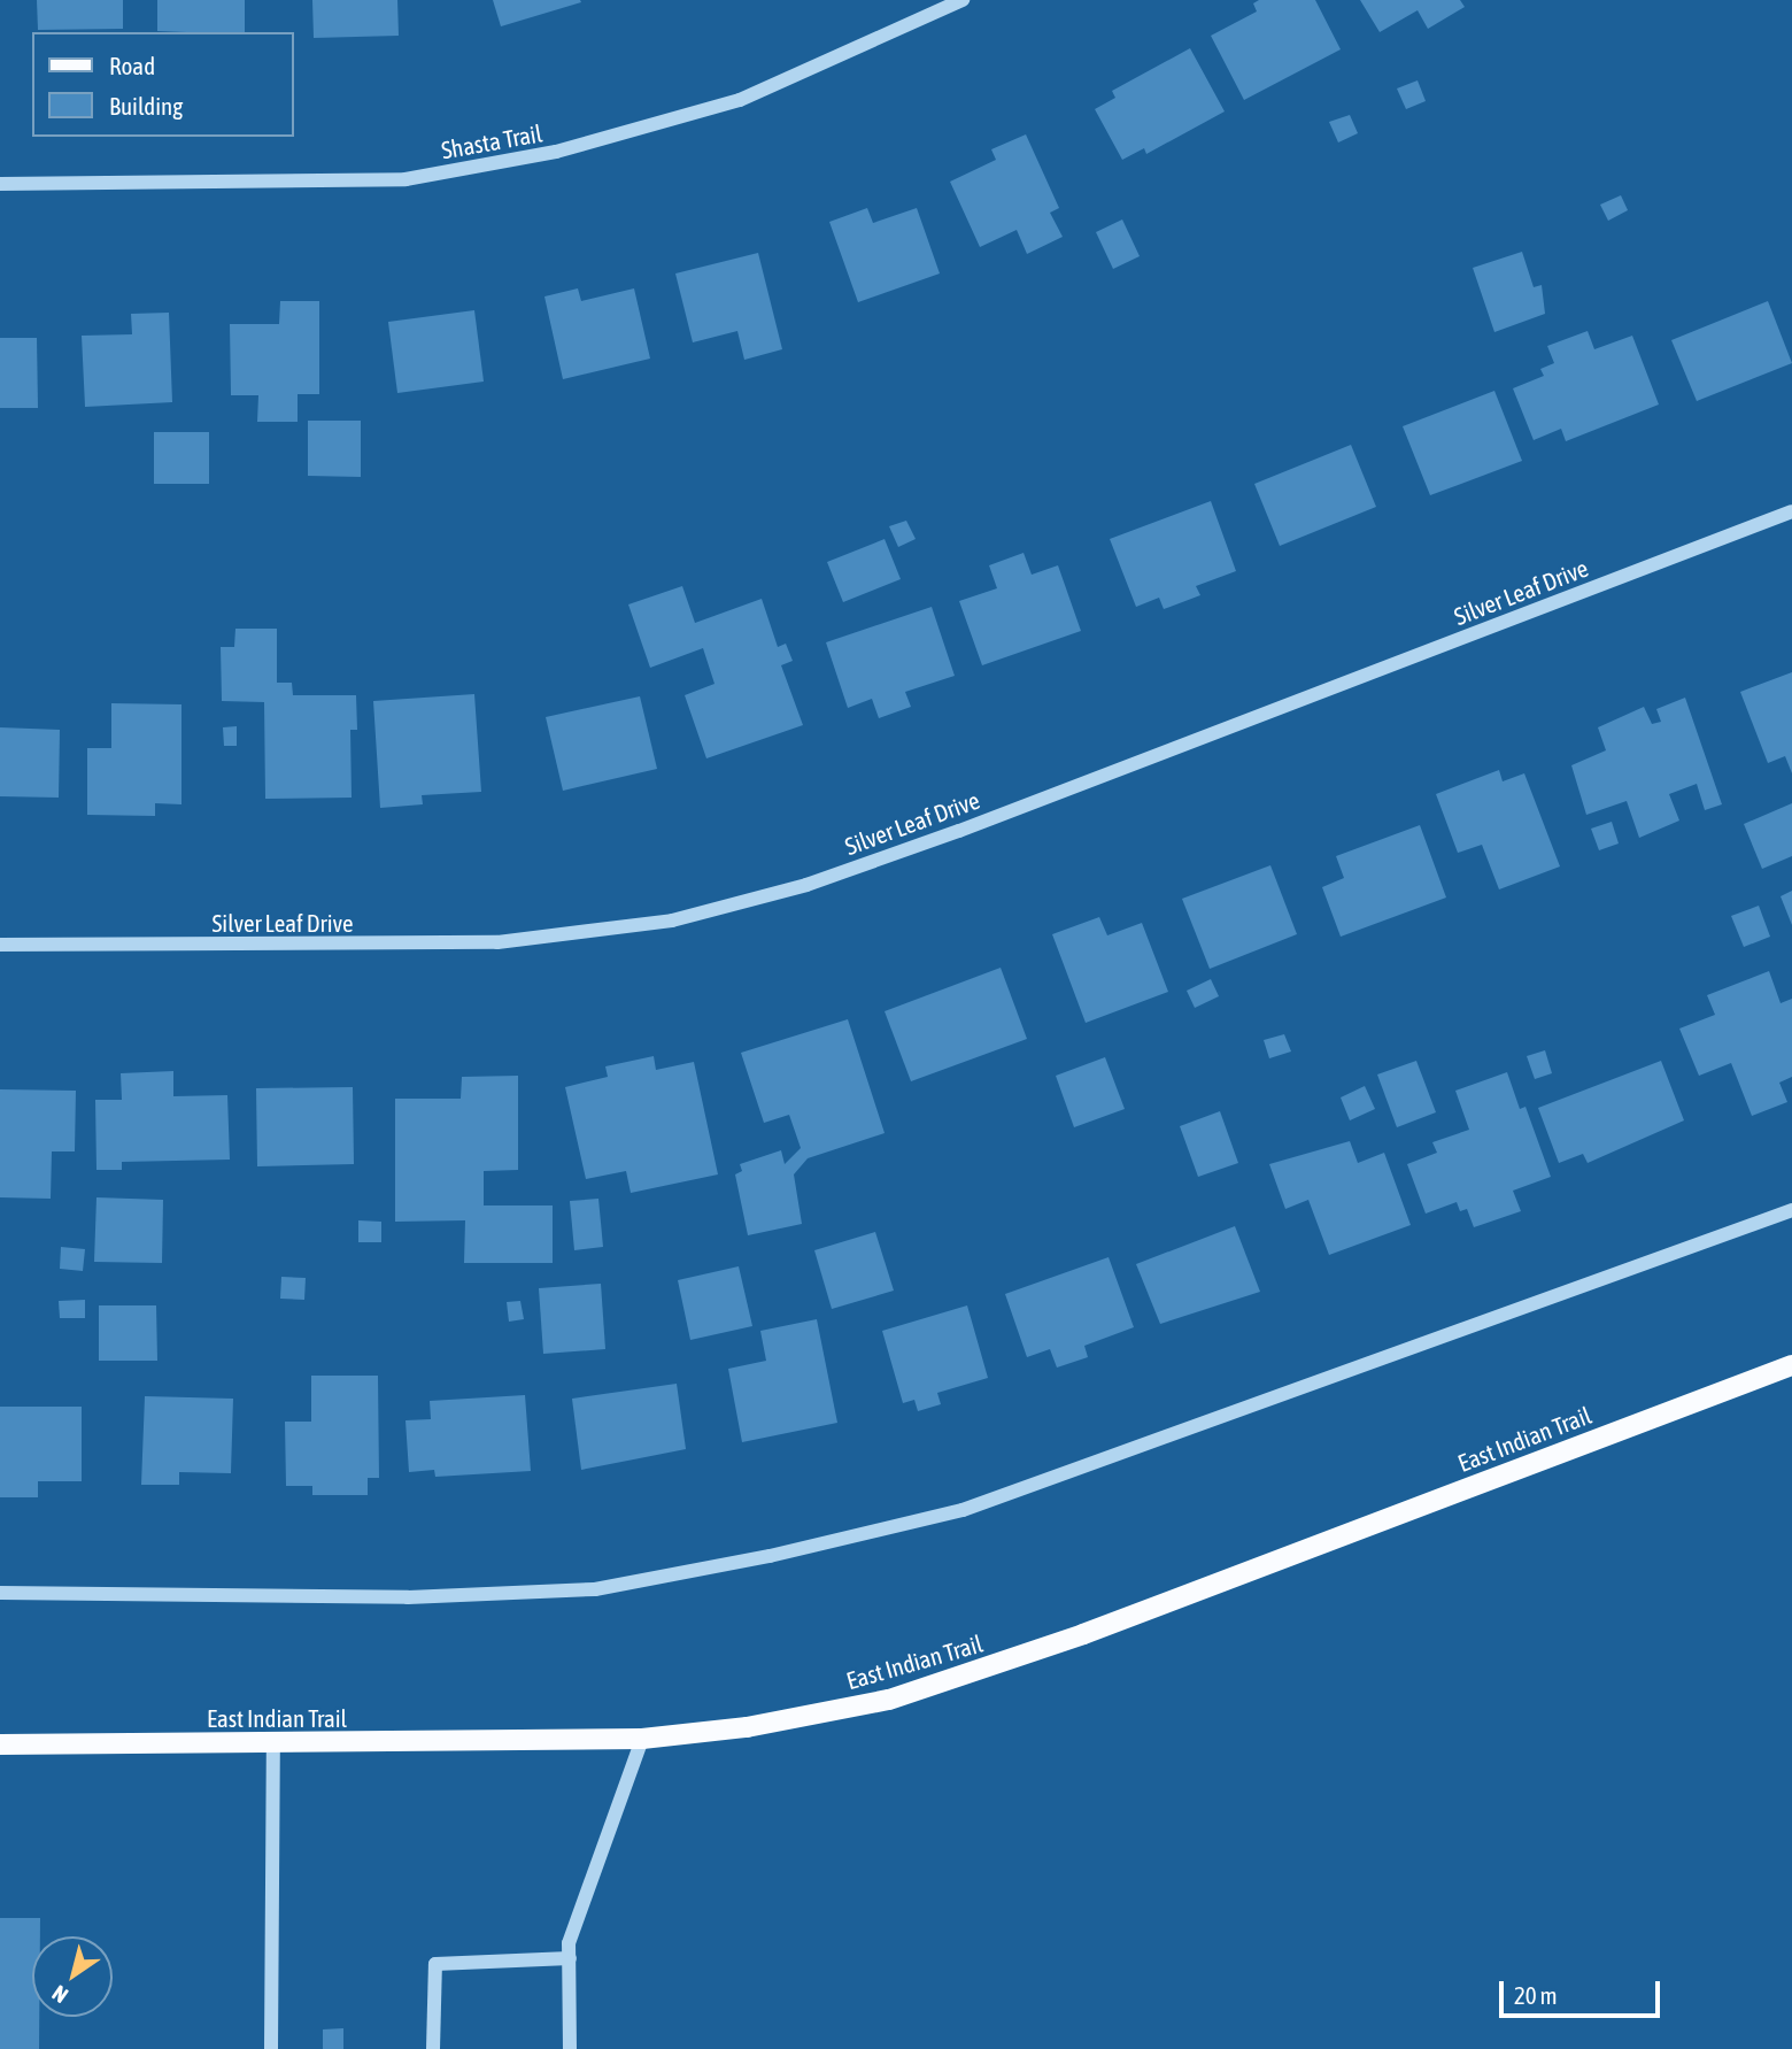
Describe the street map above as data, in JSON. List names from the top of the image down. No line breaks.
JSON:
{"streets":{"main road":["East Indian Trail"],"street":["Shasta Trail","Silver Leaf Drive"]},"legend":["Road","Building"],"scale_bar":"20 m","north":"bottom left"}
